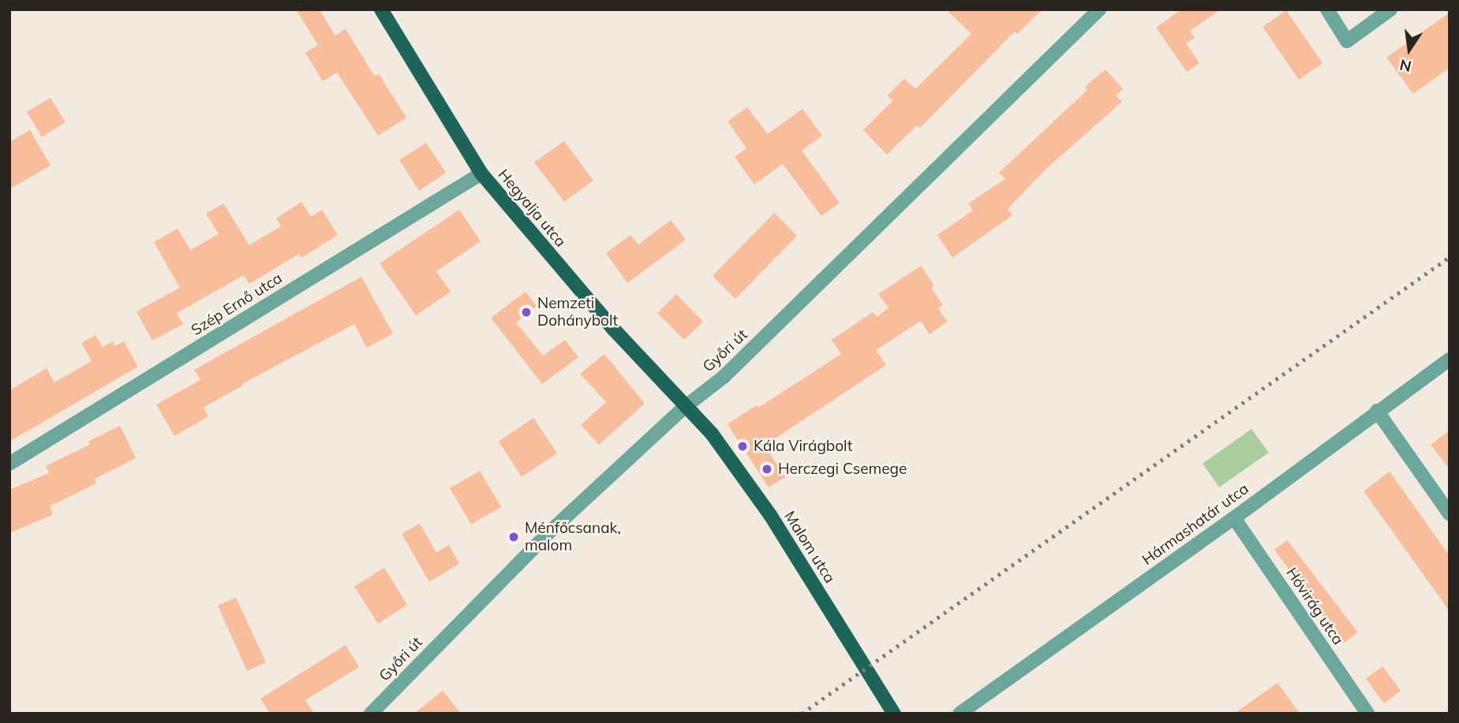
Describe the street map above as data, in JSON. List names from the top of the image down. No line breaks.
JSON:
{"streets":{"main road":["Hegyalja utca","Malom utca"],"street":["Szép Ernő utca","Győri út","Hármashatár utca","Hóvirág utca"]},"crossings":[["Hegyalja utca","Szép Ernő utca"],["Hegyalja utca","Győri út"],["Hegyalja utca","Malom utca"],["Győri út","Malom utca"],["Hármashatár utca","Hóvirág utca"]],"places":["Nemzeti Dohánybolt","Kála Virágbolt","Herczegi Csemege","Ménfőcsanak, malom"],"north":"bottom"}
